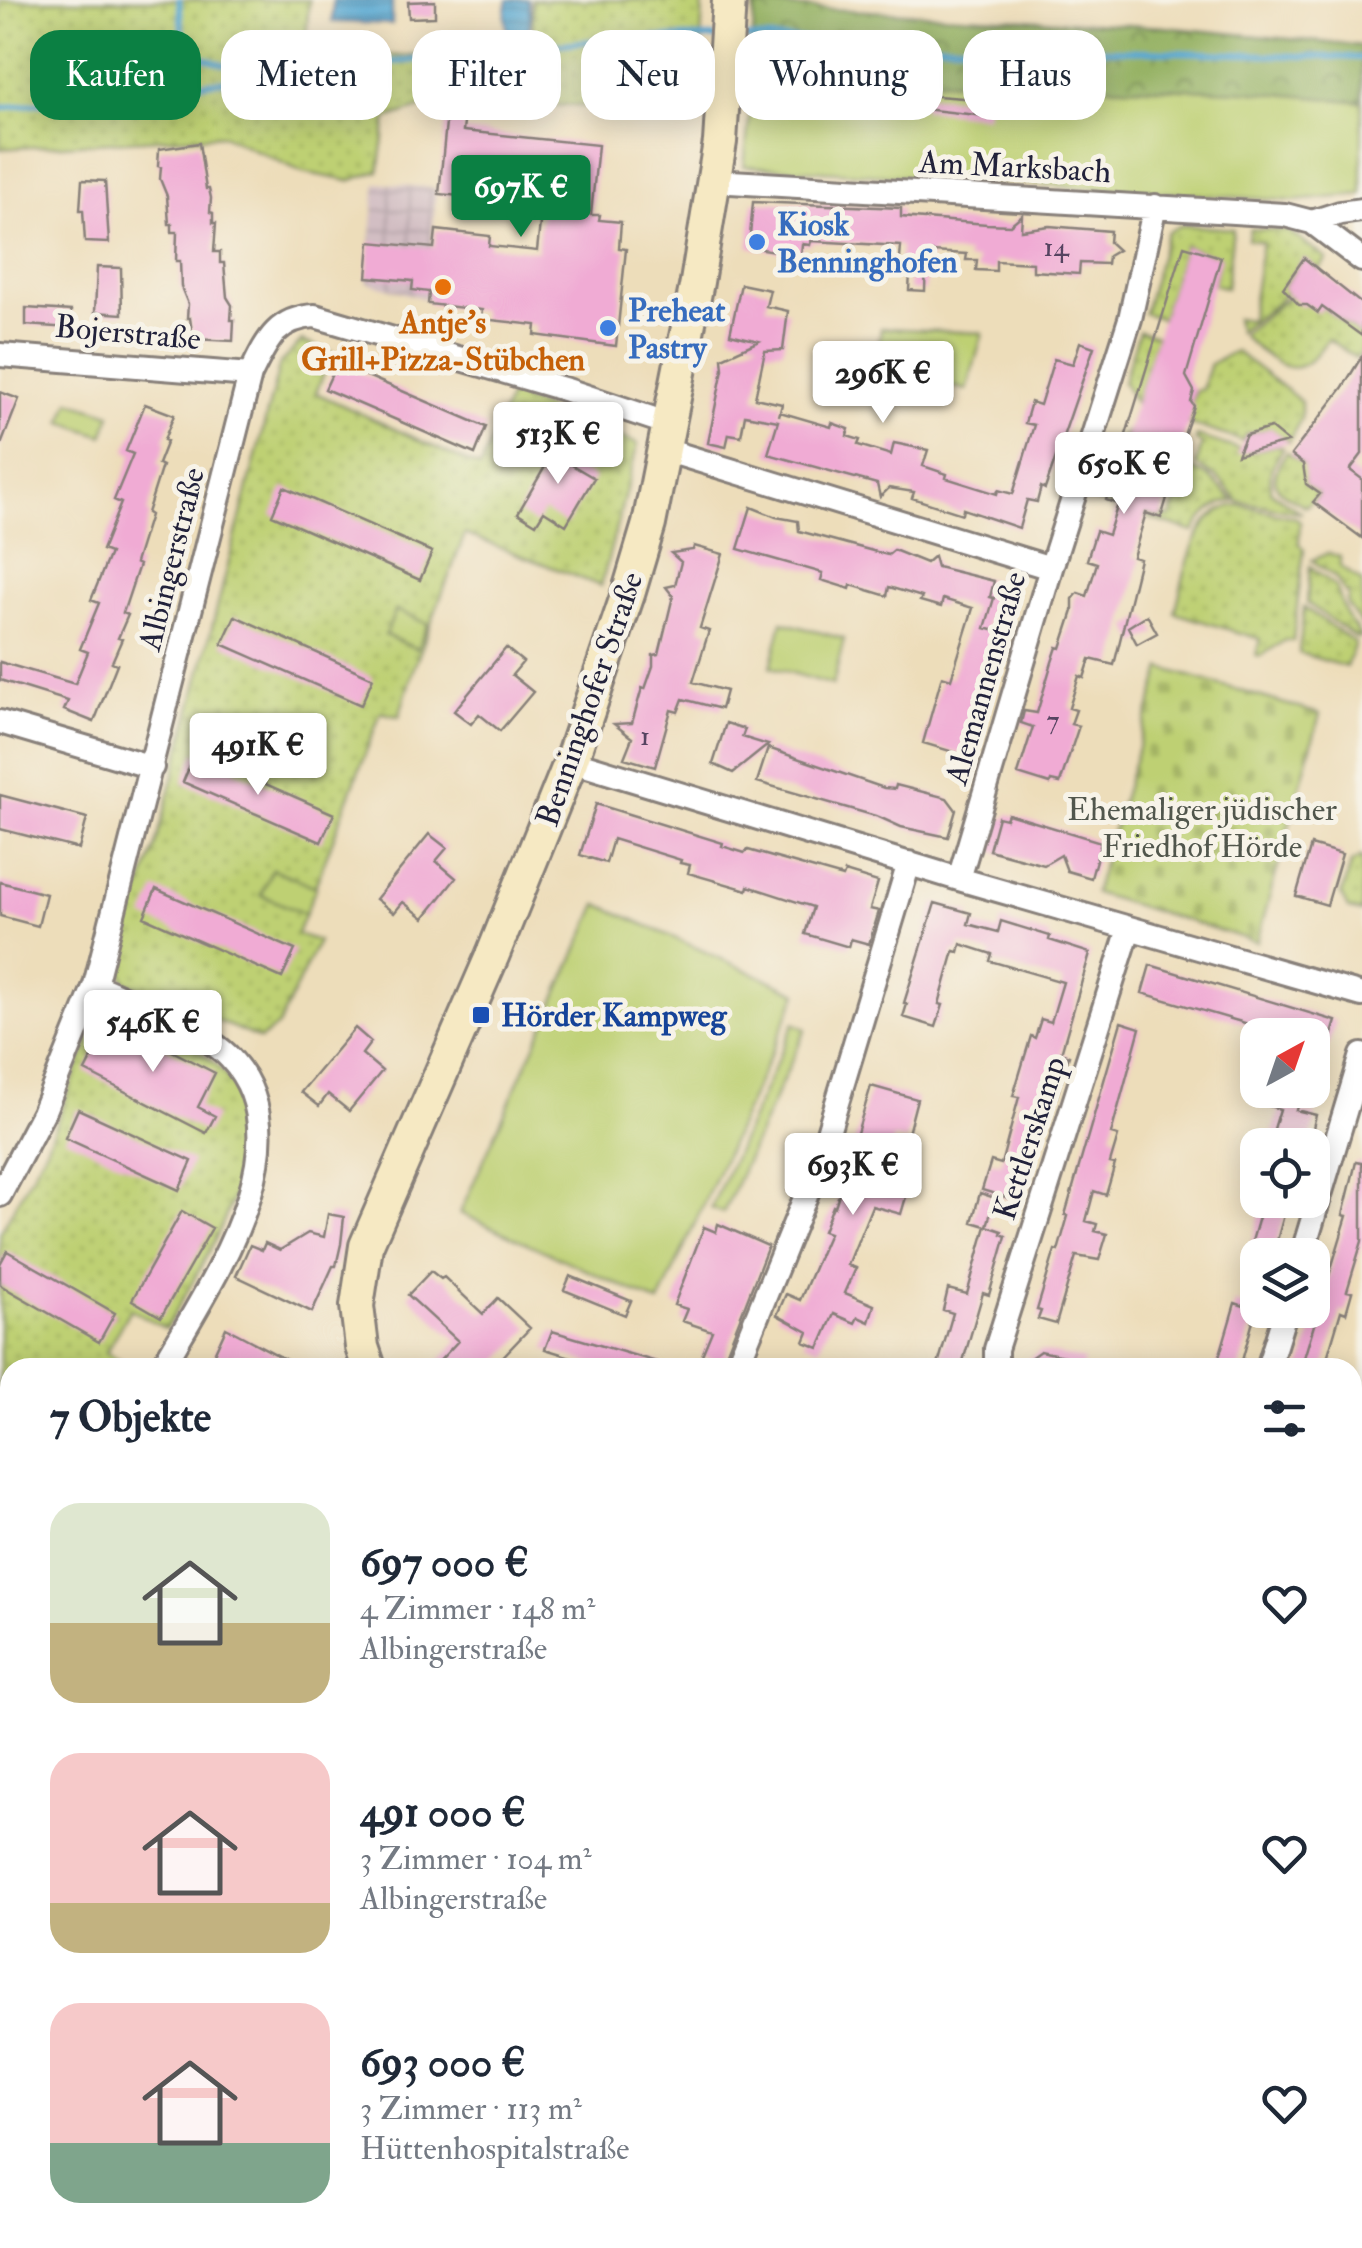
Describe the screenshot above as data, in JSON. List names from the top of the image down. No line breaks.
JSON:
{"streets":{"main road":["Benninghofer Straße"],"street":["Am Marksbach","Bojerstraße","Albingerstraße","Alemannenstraße","Kettlerskamp"]},"crossings":[["Am Marksbach","Alemannenstraße"],["Am Marksbach","Benninghofer Straße"],["Bojerstraße","Albingerstraße"],["Albingerstraße","Alemannenstraße"],["Albingerstraße","Benninghofer Straße"]],"parks":["Ehemaliger jüdischer Friedhof Hörde"],"places":{"other":["Kiosk Benninghofen","Antje's Grill+Pizza-Stübchen","Preheat Pastry"],"transit":["Hörder Kampweg"]},"house_numbers":["14","7","1"],"north":"top right","page":{"chip":["Kaufen","Mieten","Filter","Neu","Wohnung","Haus"],"price":["697K €","296K €","513K €","650K €","491K €","546K €","693K €"],"heading":"7 Objekte","list":[{"name":"697 000 €","note":"4 Zimmer · 148 m² · Albingerstraße"},{"name":"491 000 €","note":"3 Zimmer · 104 m² · Albingerstraße"},{"name":"693 000 €","note":"3 Zimmer · 113 m² · Hüttenhospitalstraße"}]}}
